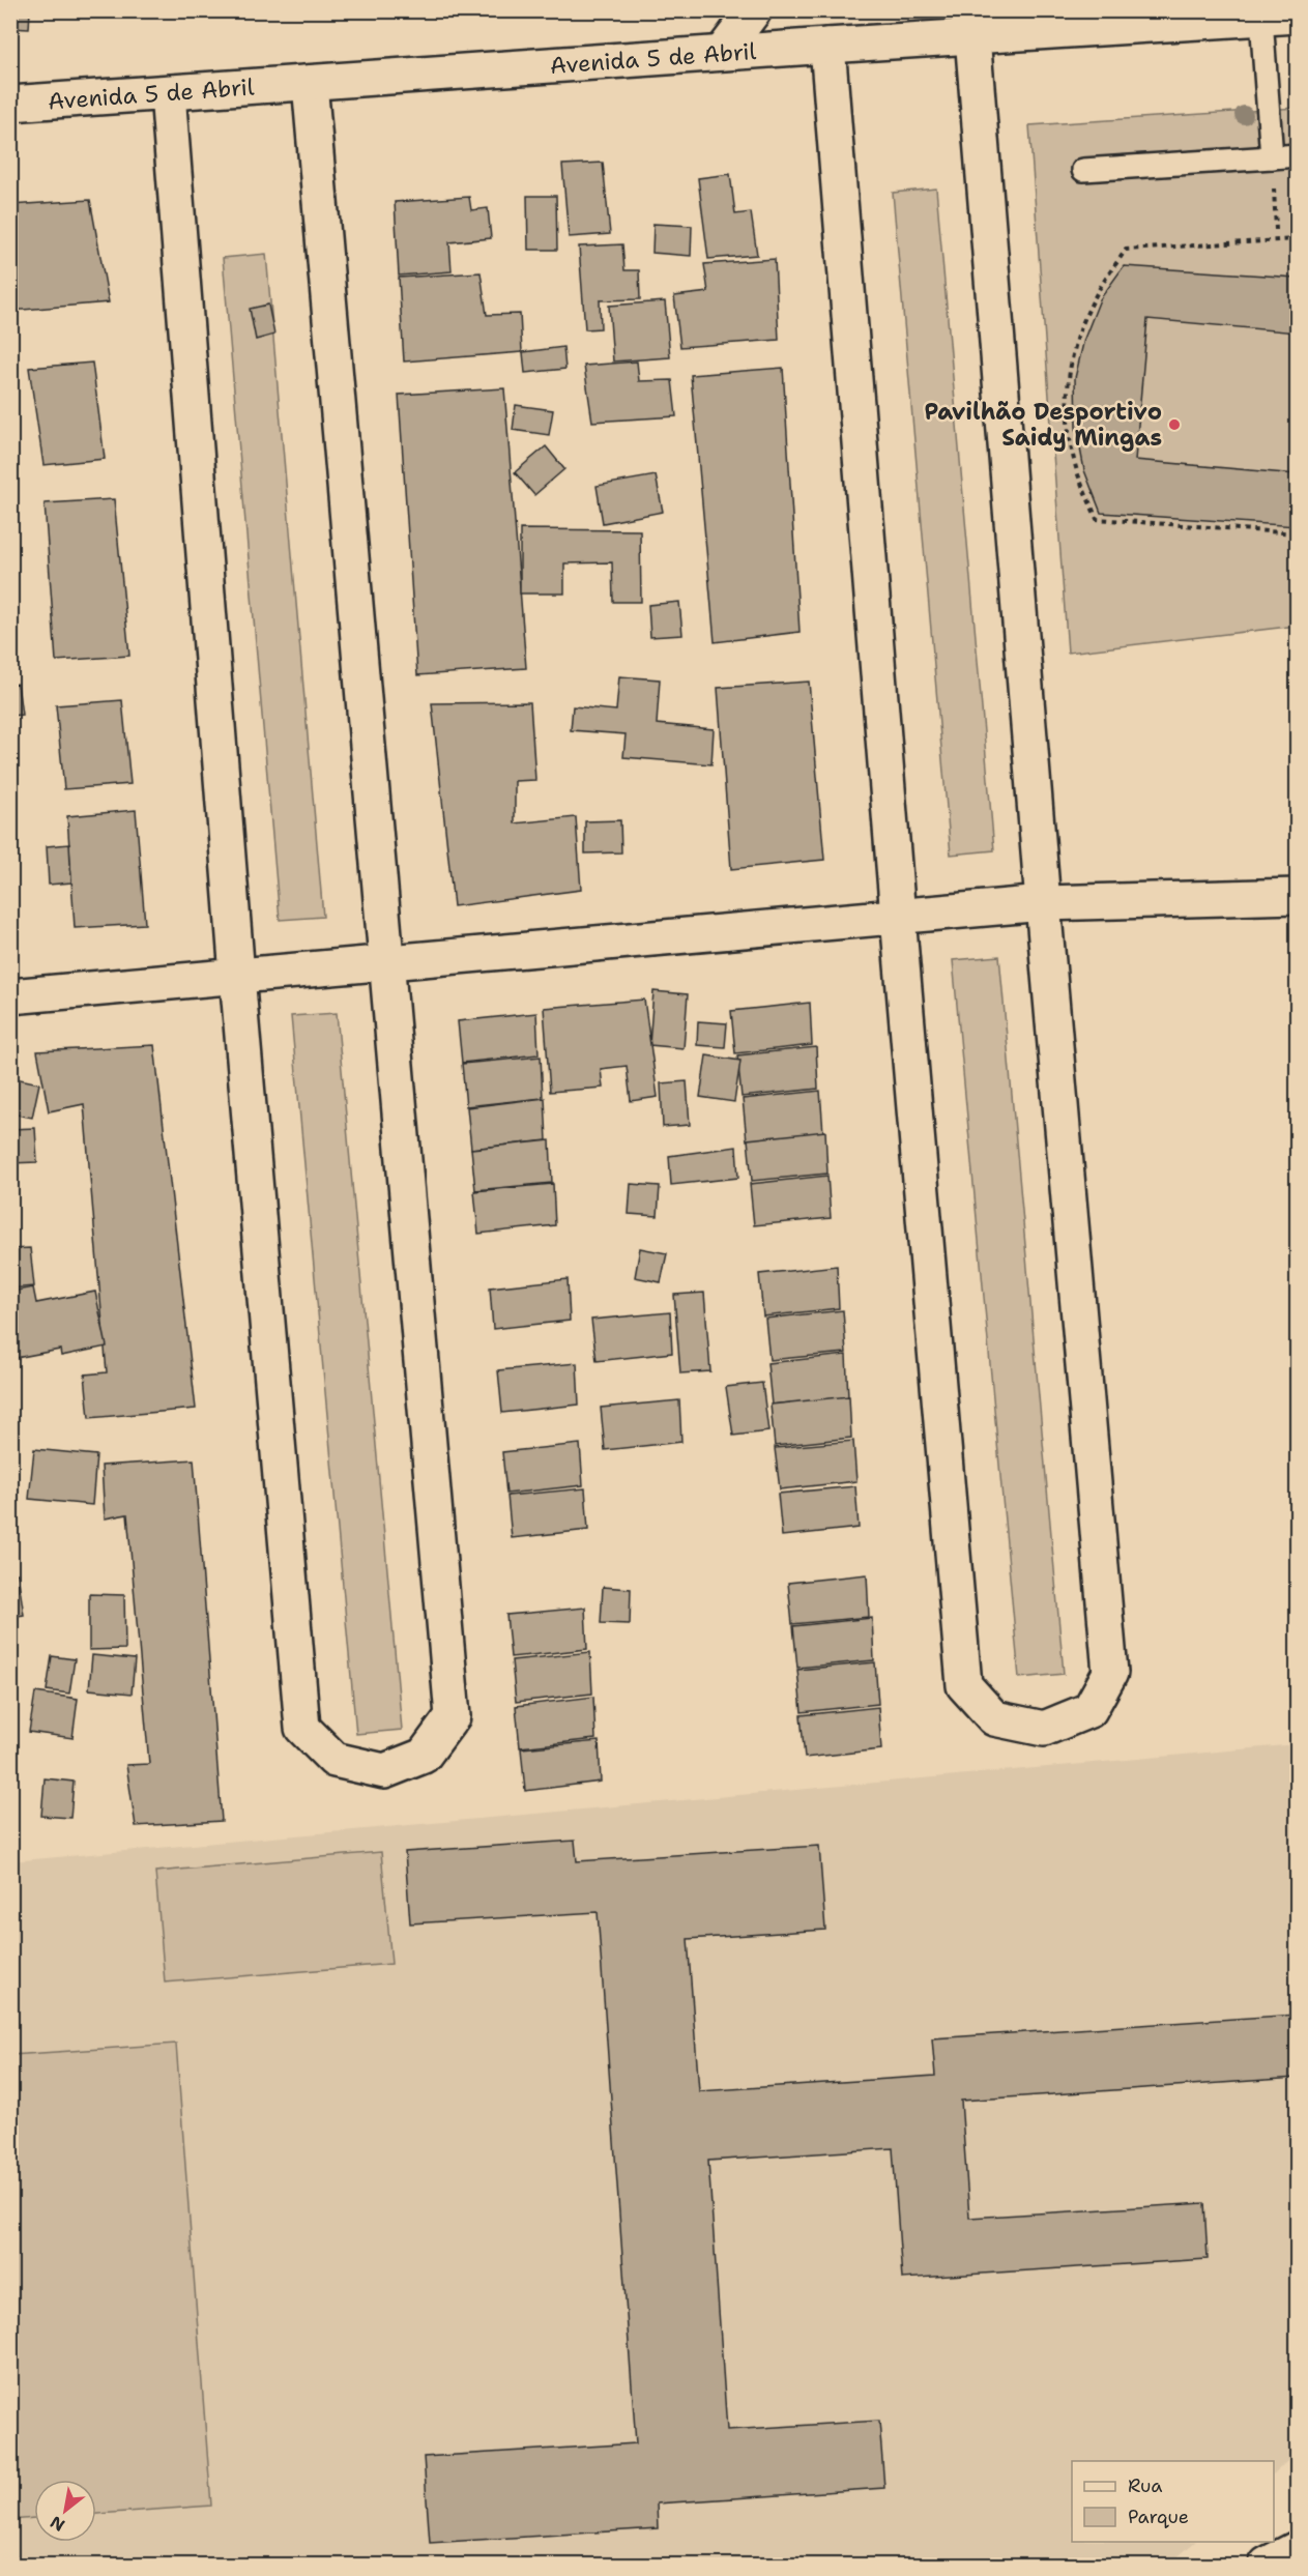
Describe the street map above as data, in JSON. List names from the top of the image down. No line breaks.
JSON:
{"streets":{"street":["Avenida 5 de Abril"]},"places":["Pavilhão Desportivo Saidy Mingas"],"legend":["Rua","Parque"],"north":"bottom left"}
